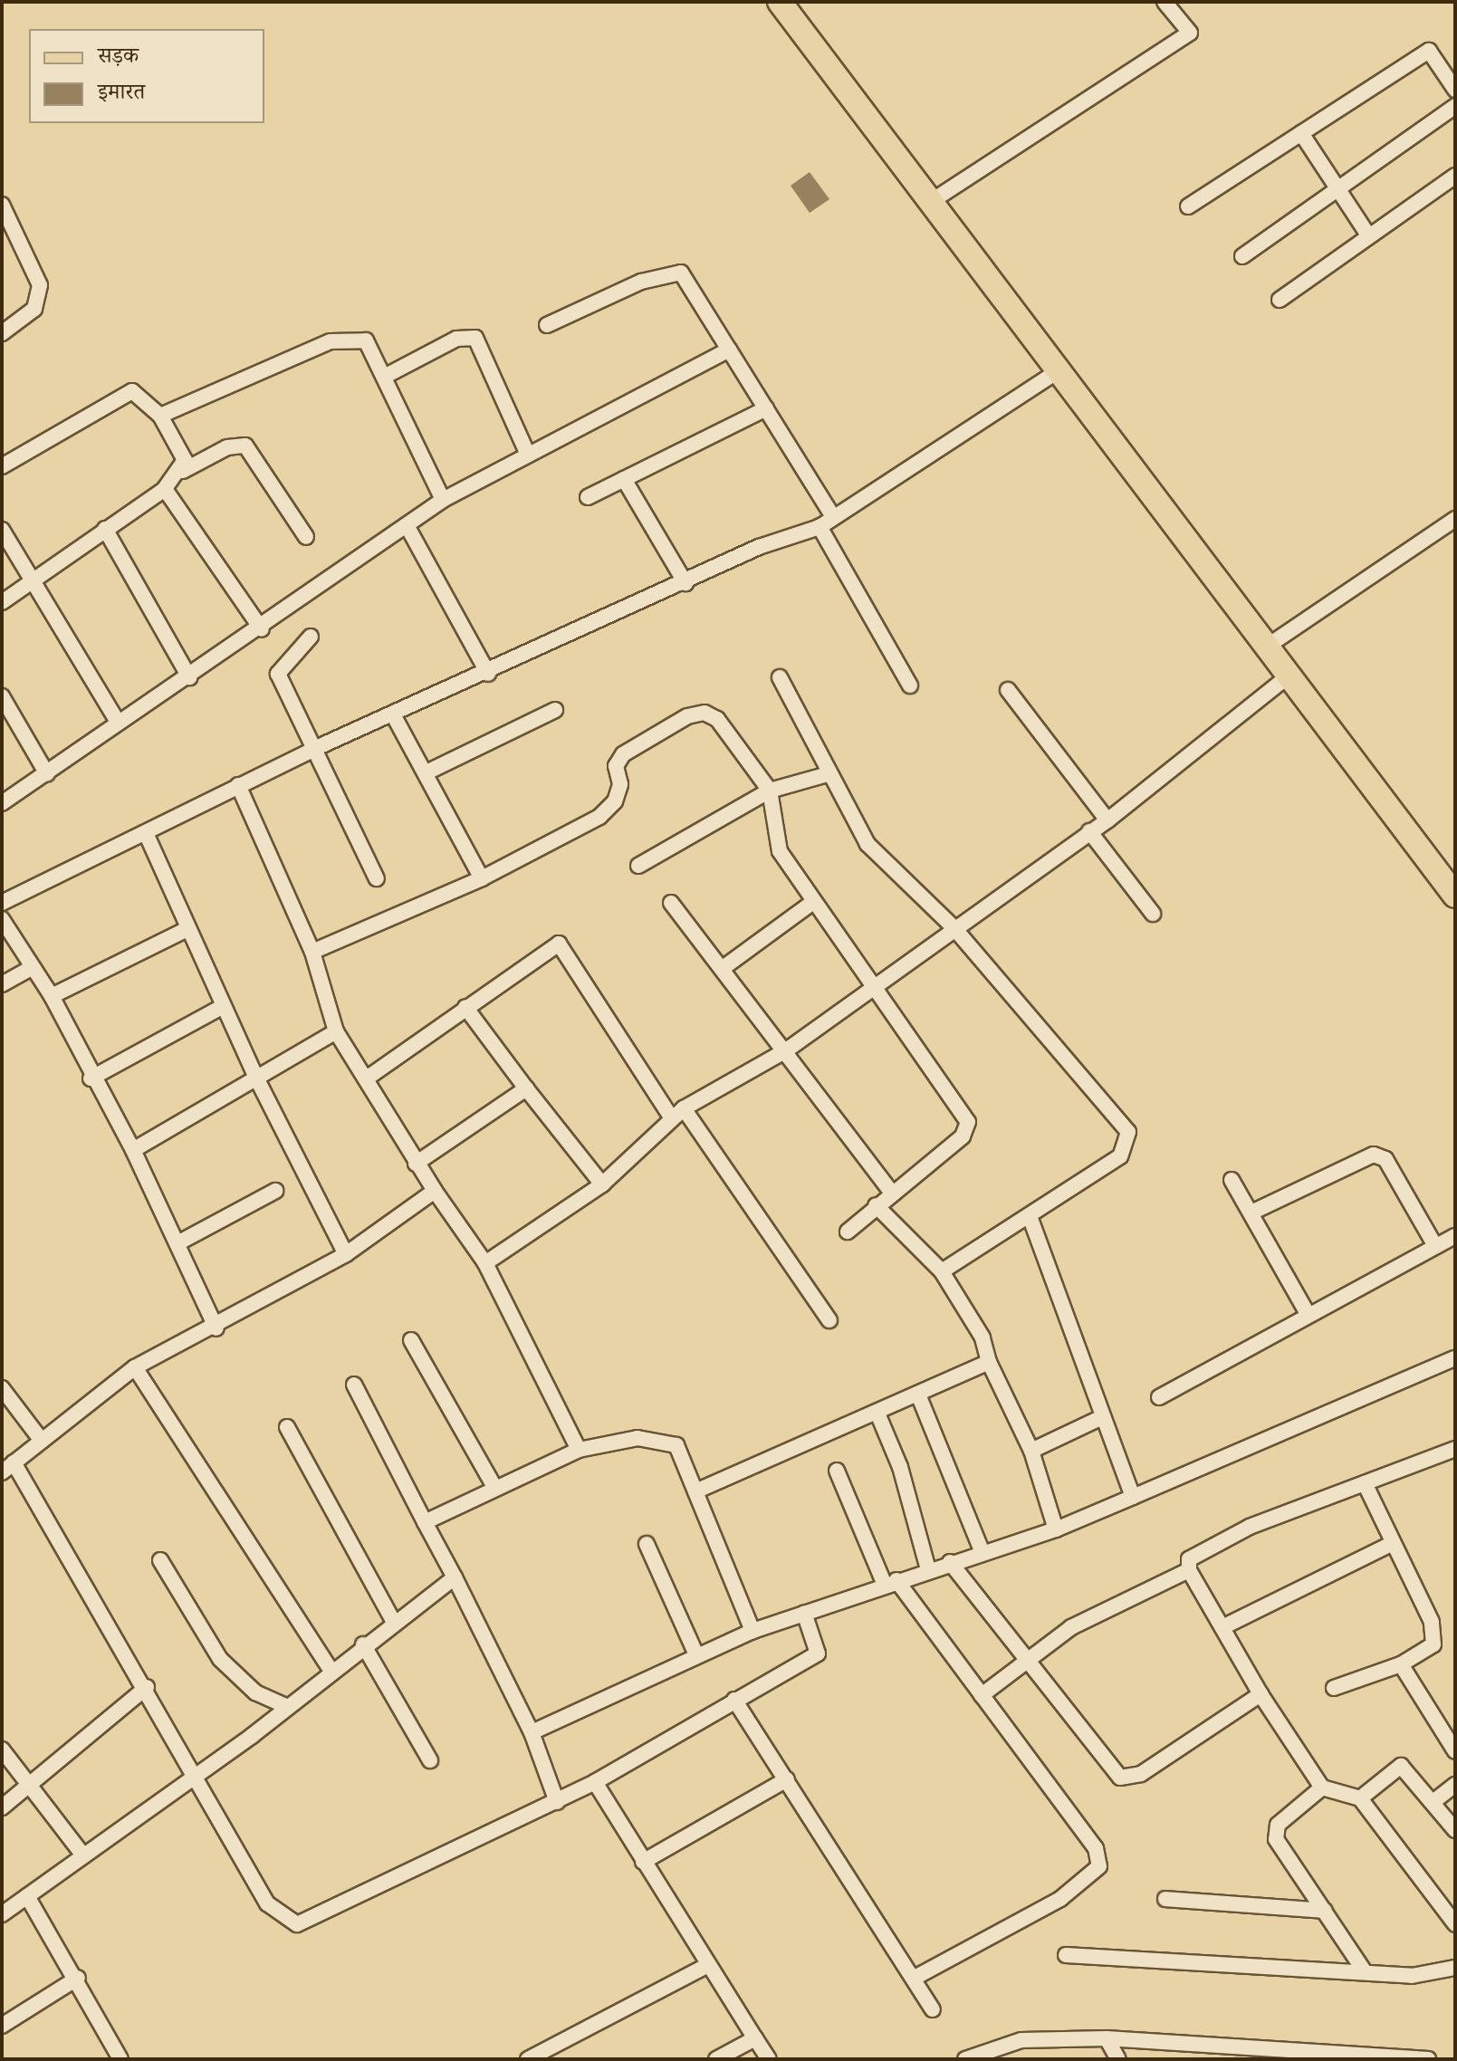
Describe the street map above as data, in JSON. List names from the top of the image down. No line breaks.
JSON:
{"legend":["सड़क","इमारत"]}
